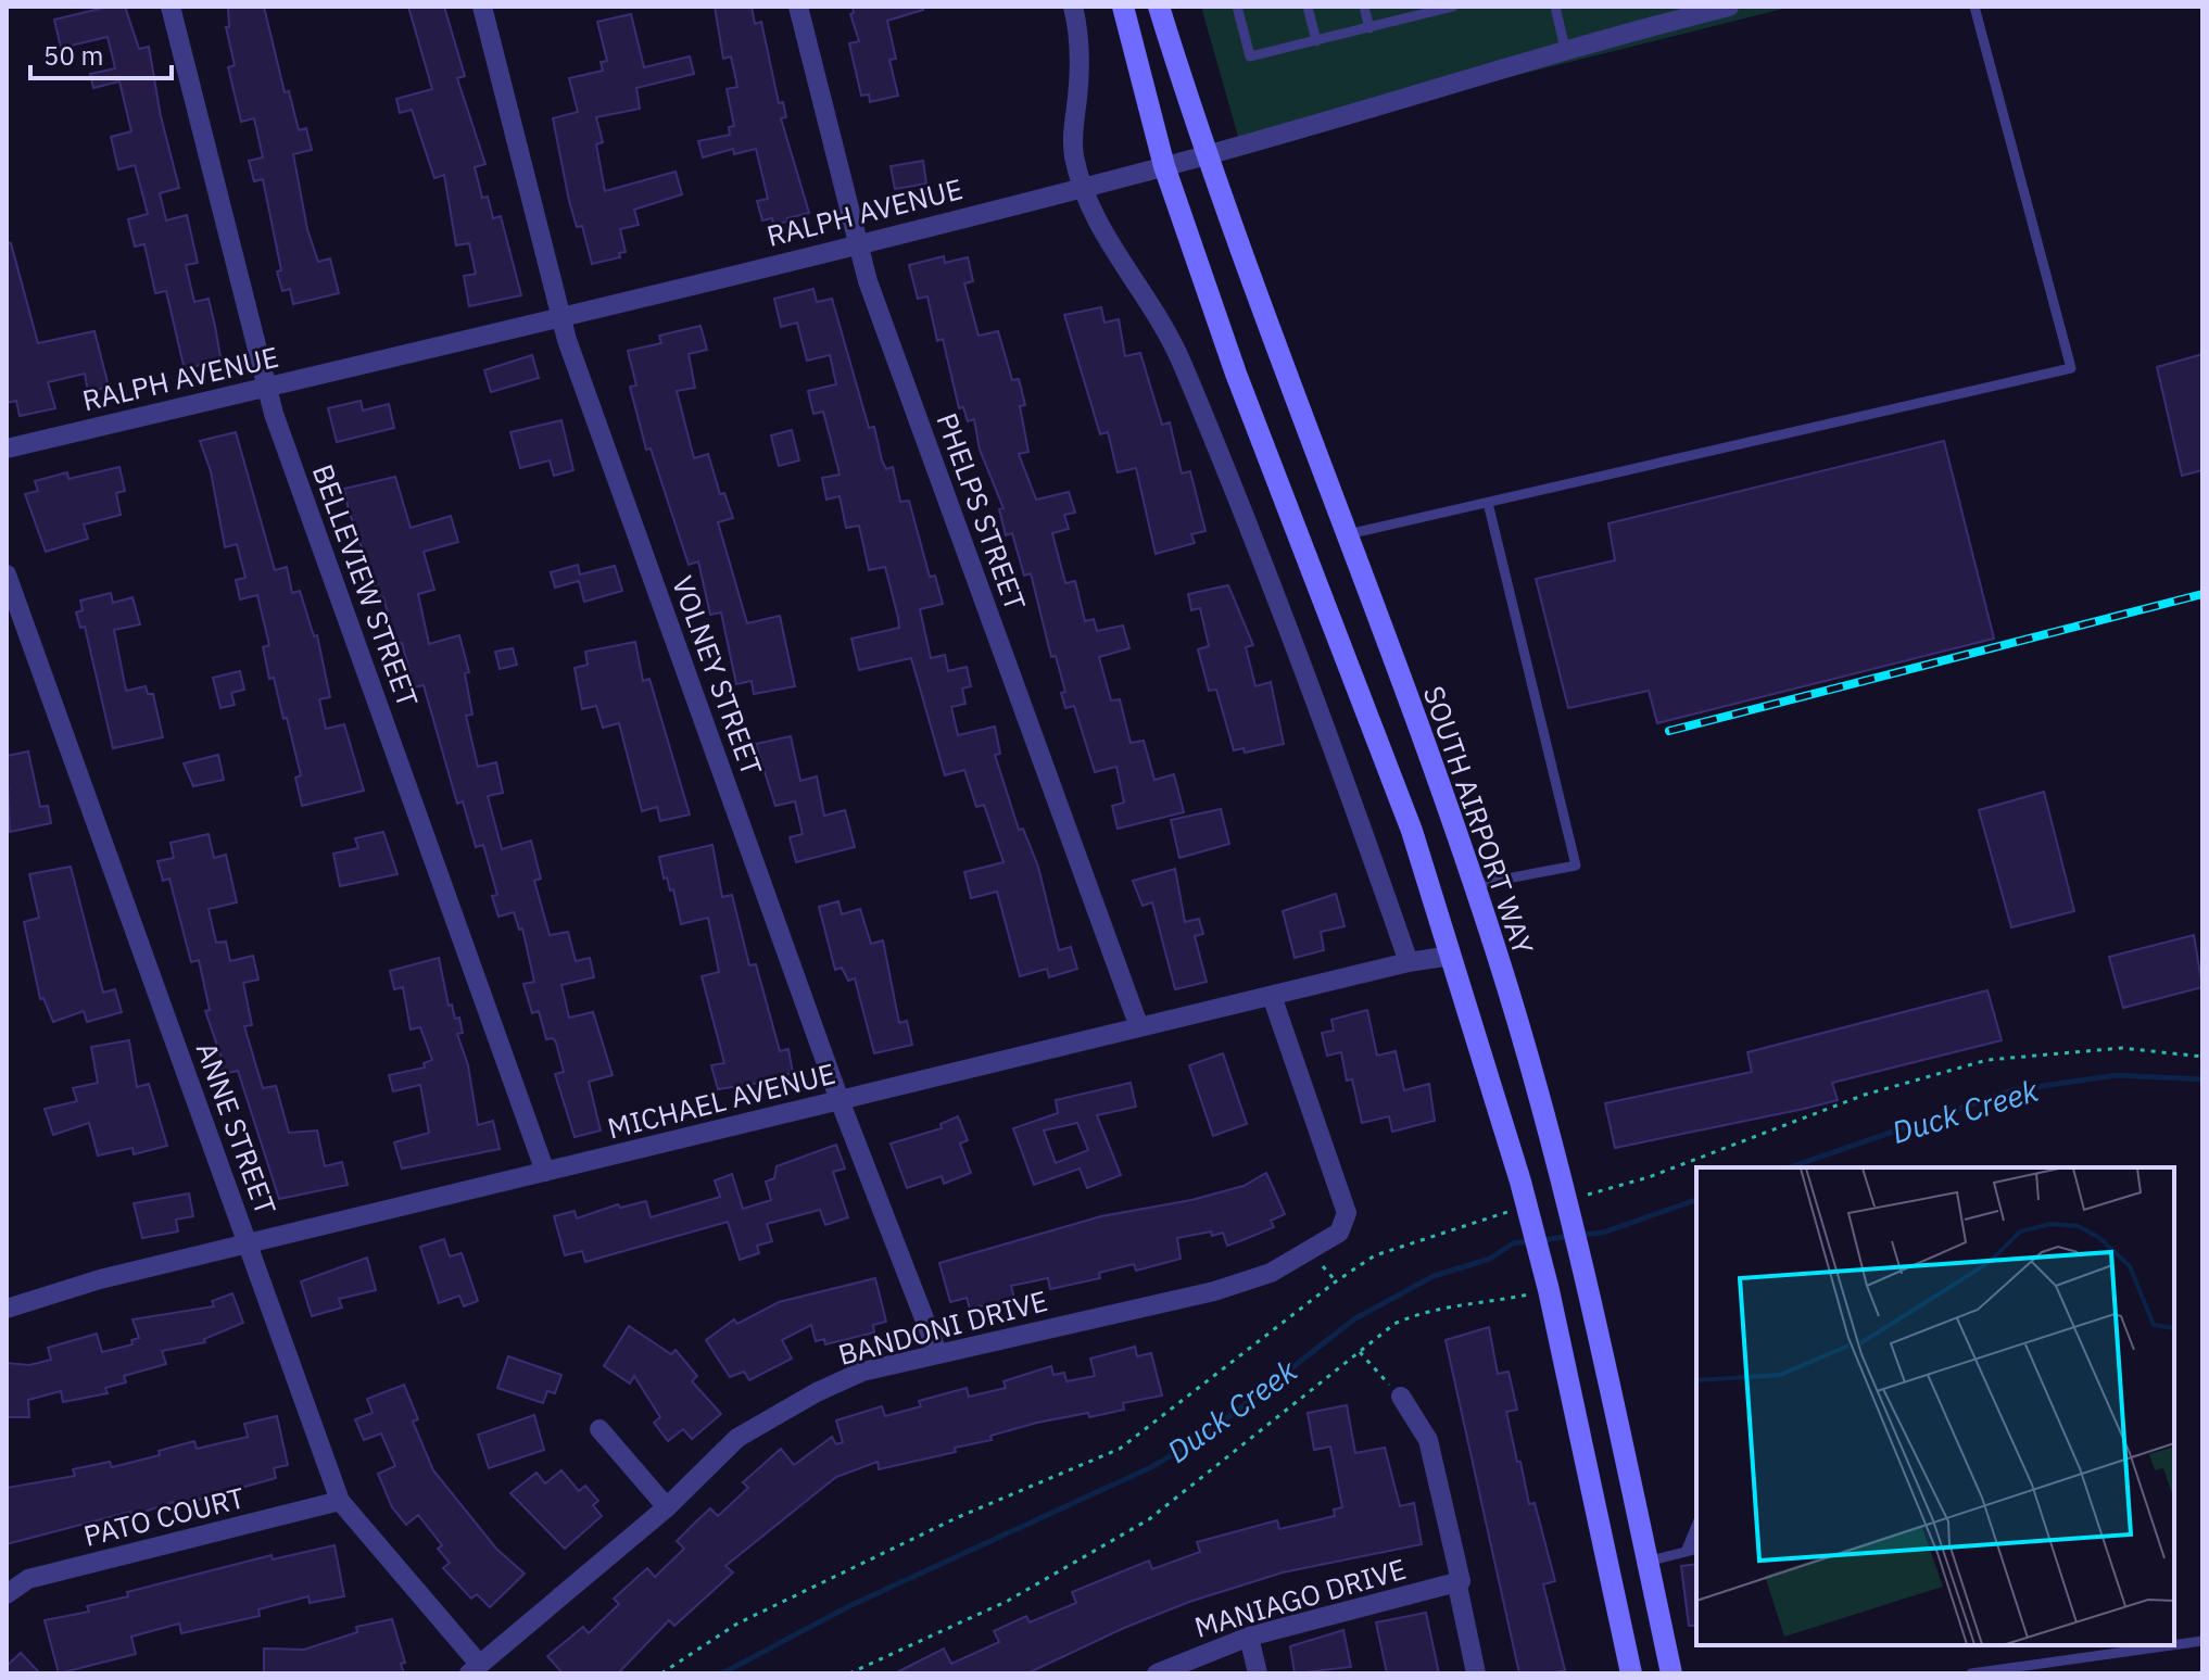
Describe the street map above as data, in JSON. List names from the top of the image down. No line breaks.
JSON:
{"streets":{"main road":["SOUTH AIRPORT WAY"],"street":["RALPH AVENUE","PHELPS STREET","BELLEVIEW STREET","VOLNEY STREET","MICHAEL AVENUE","ANNE STREET","BANDONI DRIVE","PATO COURT","MANIAGO DRIVE"]},"crossings":[["RALPH AVENUE","PHELPS STREET"],["RALPH AVENUE","BELLEVIEW STREET"],["RALPH AVENUE","VOLNEY STREET"],["RALPH AVENUE","SOUTH AIRPORT WAY"],["PHELPS STREET","MICHAEL AVENUE"],["BELLEVIEW STREET","MICHAEL AVENUE"],["VOLNEY STREET","MICHAEL AVENUE"],["VOLNEY STREET","BANDONI DRIVE"],["MICHAEL AVENUE","ANNE STREET"],["MICHAEL AVENUE","BANDONI DRIVE"],["ANNE STREET","BANDONI DRIVE"],["ANNE STREET","PATO COURT"]],"water":["Duck Creek"],"scale_bar":"50 m"}
